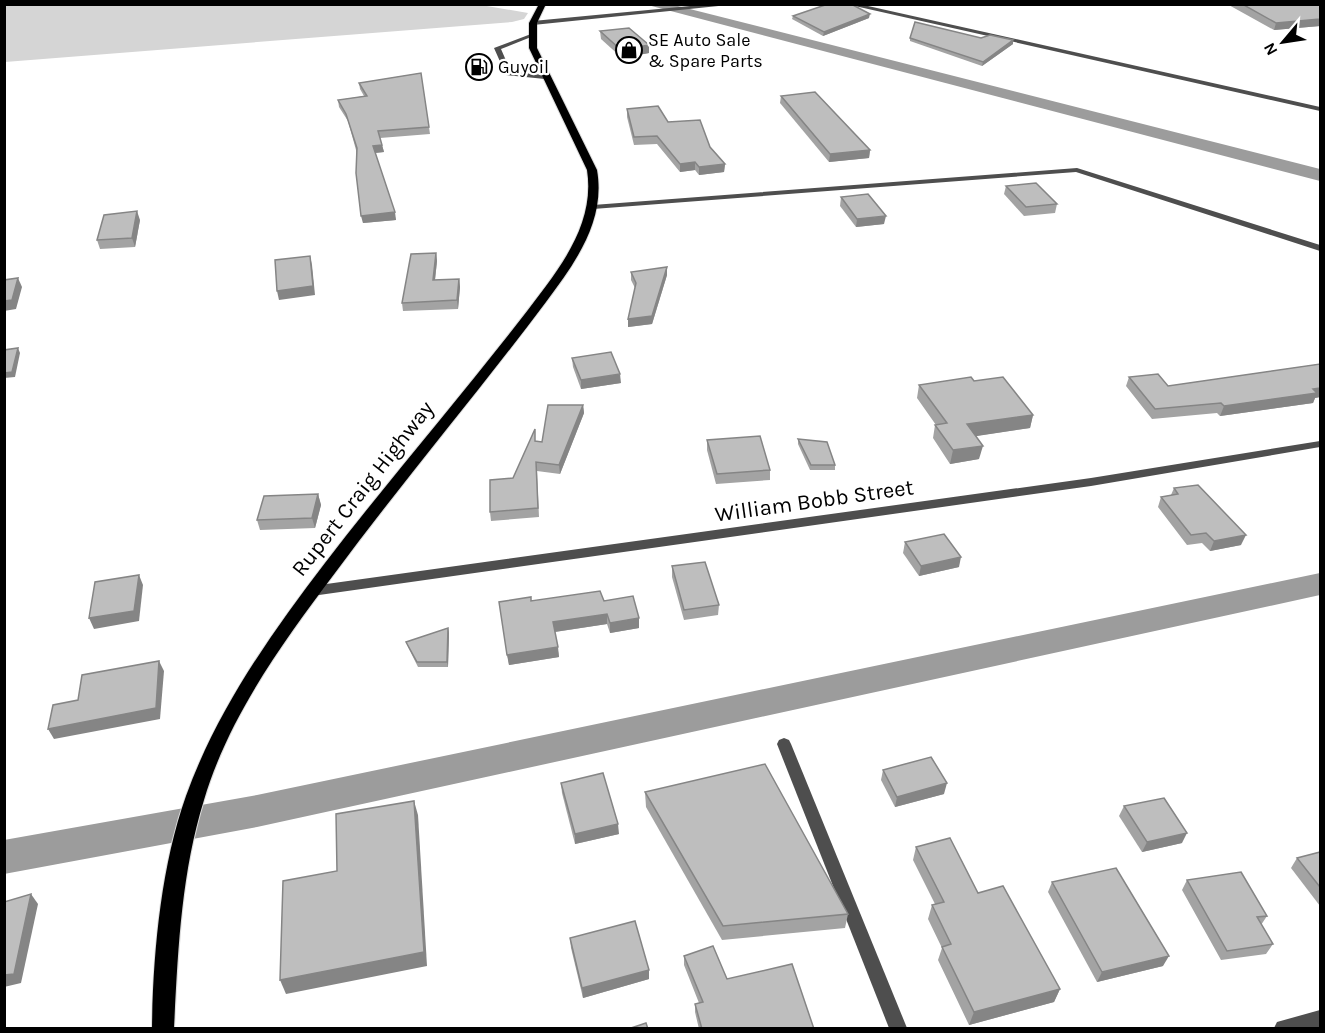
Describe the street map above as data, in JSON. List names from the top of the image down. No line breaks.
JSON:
{"streets":{"main road":["Rupert Craig Highway"],"street":["William Bobb Street"]},"crossings":[["Rupert Craig Highway","William Bobb Street"]],"places":{"shop":["SE Auto Sale & Spare Parts"],"fuel station":["Guyoil"]},"north":"bottom left"}
